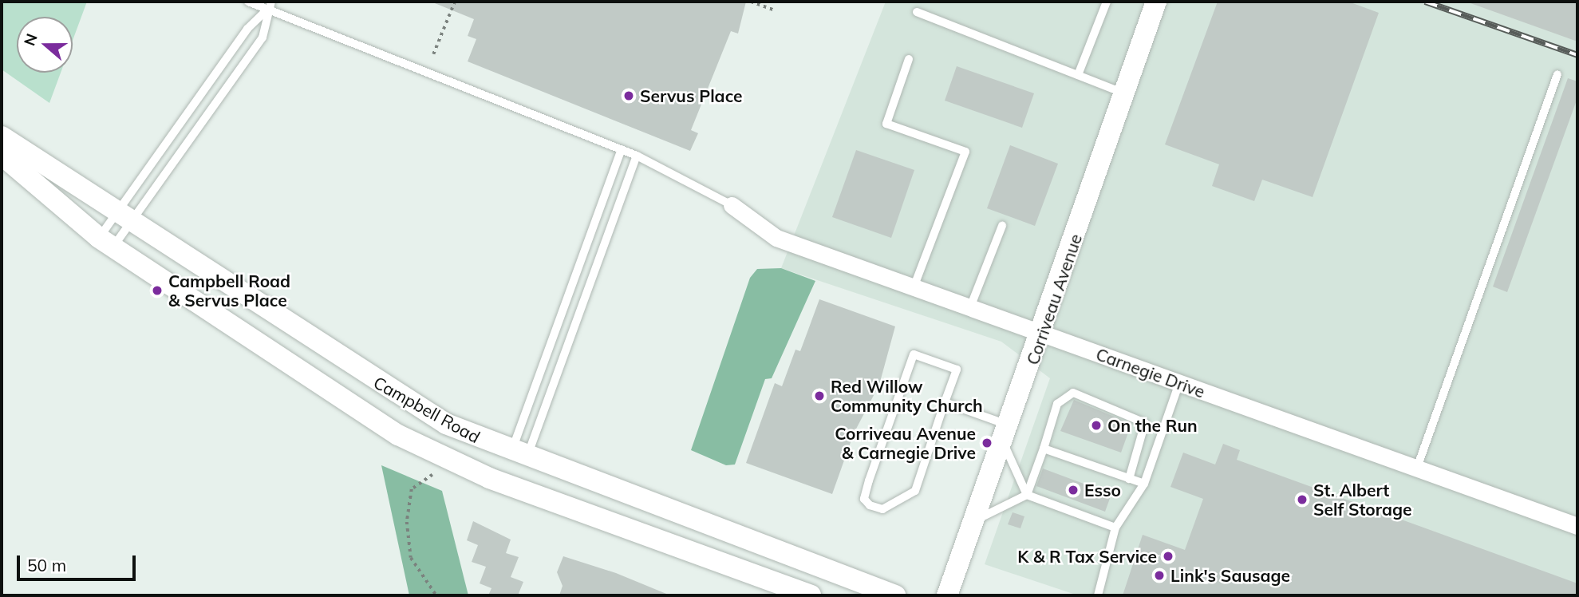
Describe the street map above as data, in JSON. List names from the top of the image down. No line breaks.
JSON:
{"streets":{"street":["Corriveau Avenue","Carnegie Drive","Campbell Road"]},"crossings":[["Corriveau Avenue","Carnegie Drive"]],"places":["Servus Place","Campbell Road & Servus Place","Red Willow Community Church","On the Run","Corriveau Avenue & Carnegie Drive","Esso","St. Albert Self Storage","K & R Tax Service","Link's Sausage"],"scale_bar":"50 m","north":"left"}
